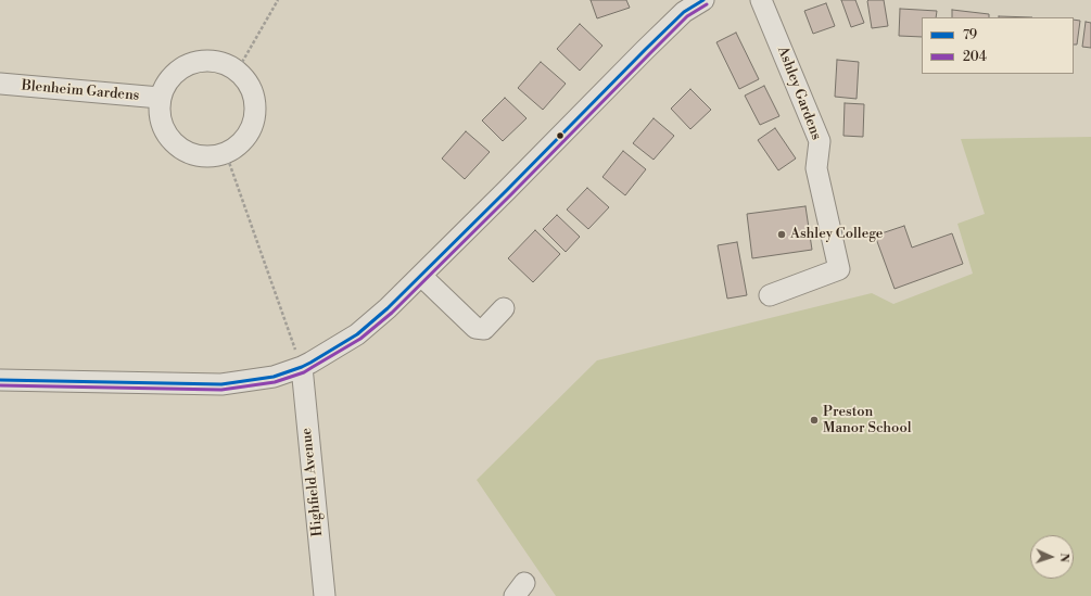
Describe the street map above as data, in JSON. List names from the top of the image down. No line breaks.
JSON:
{"streets":{"street":["Blenheim Gardens","Ashley Gardens","Highfield Avenue"]},"places":["Ashley College","Preston Manor School"],"lines":["transit line 79","transit line 204"],"legend":["79","204"],"north":"right"}
